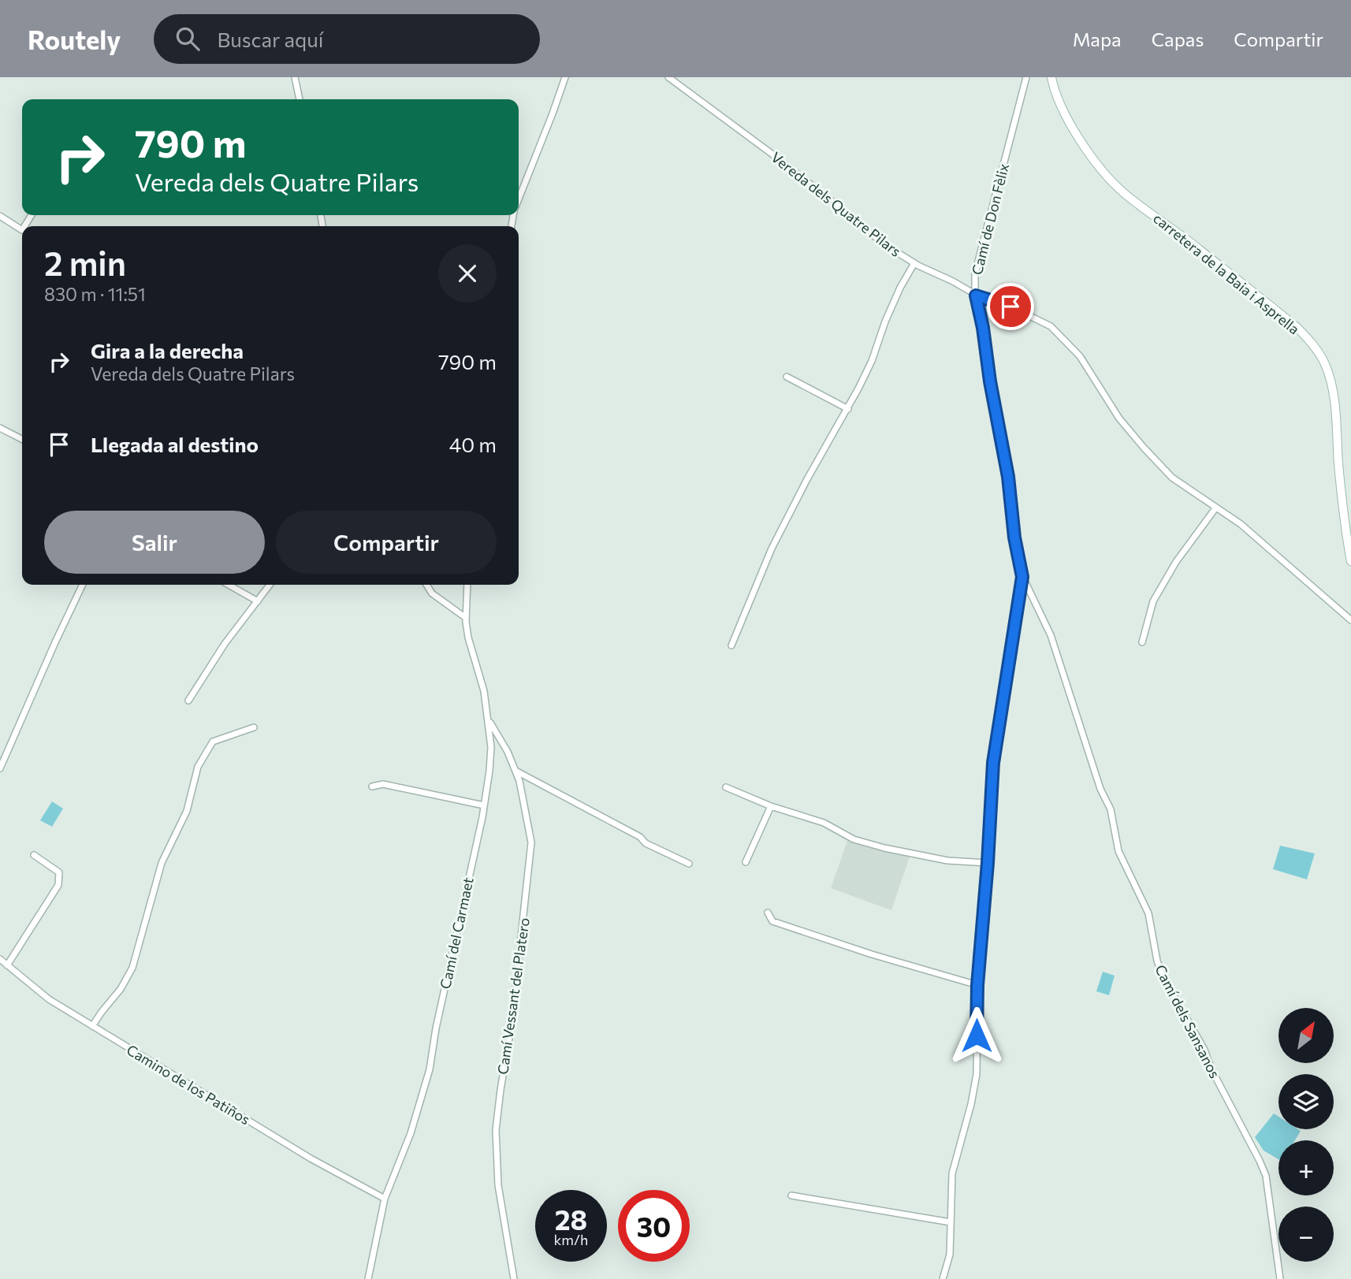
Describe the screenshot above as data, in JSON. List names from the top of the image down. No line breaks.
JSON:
{"streets":{"main road":["carretera de la Baia i Asprella"],"street":["Vereda dels Quatre Pilars","Camí de Don Fèlix","Camí del Carmaet","Camí Vessant del Platero","Camí dels Sansanos","Camino de los Patiños"]},"crossings":[["Vereda dels Quatre Pilars","Camí de Don Fèlix"],["Camí de Don Fèlix","Camí dels Sansanos"],["Camí del Carmaet","Camí Vessant del Platero"],["Camí del Carmaet","Camino de los Patiños"]],"north":"top right","page":{"header":"Routely","search":"Buscar aquí","nav":["Mapa","Capas","Compartir"],"turn":["790 m","Vereda dels Quatre Pilars"],"heading":["2 min","830 m · 11:51"],"list":[{"name":"Gira a la derecha","note":"Vereda dels Quatre Pilars","value":"790 m"},{"name":"Llegada al destino","value":"40 m"}],"buttons":["Salir","Compartir"],"map_buttons":["+","−"],"speed":"28 km/h","limit":"30"}}
